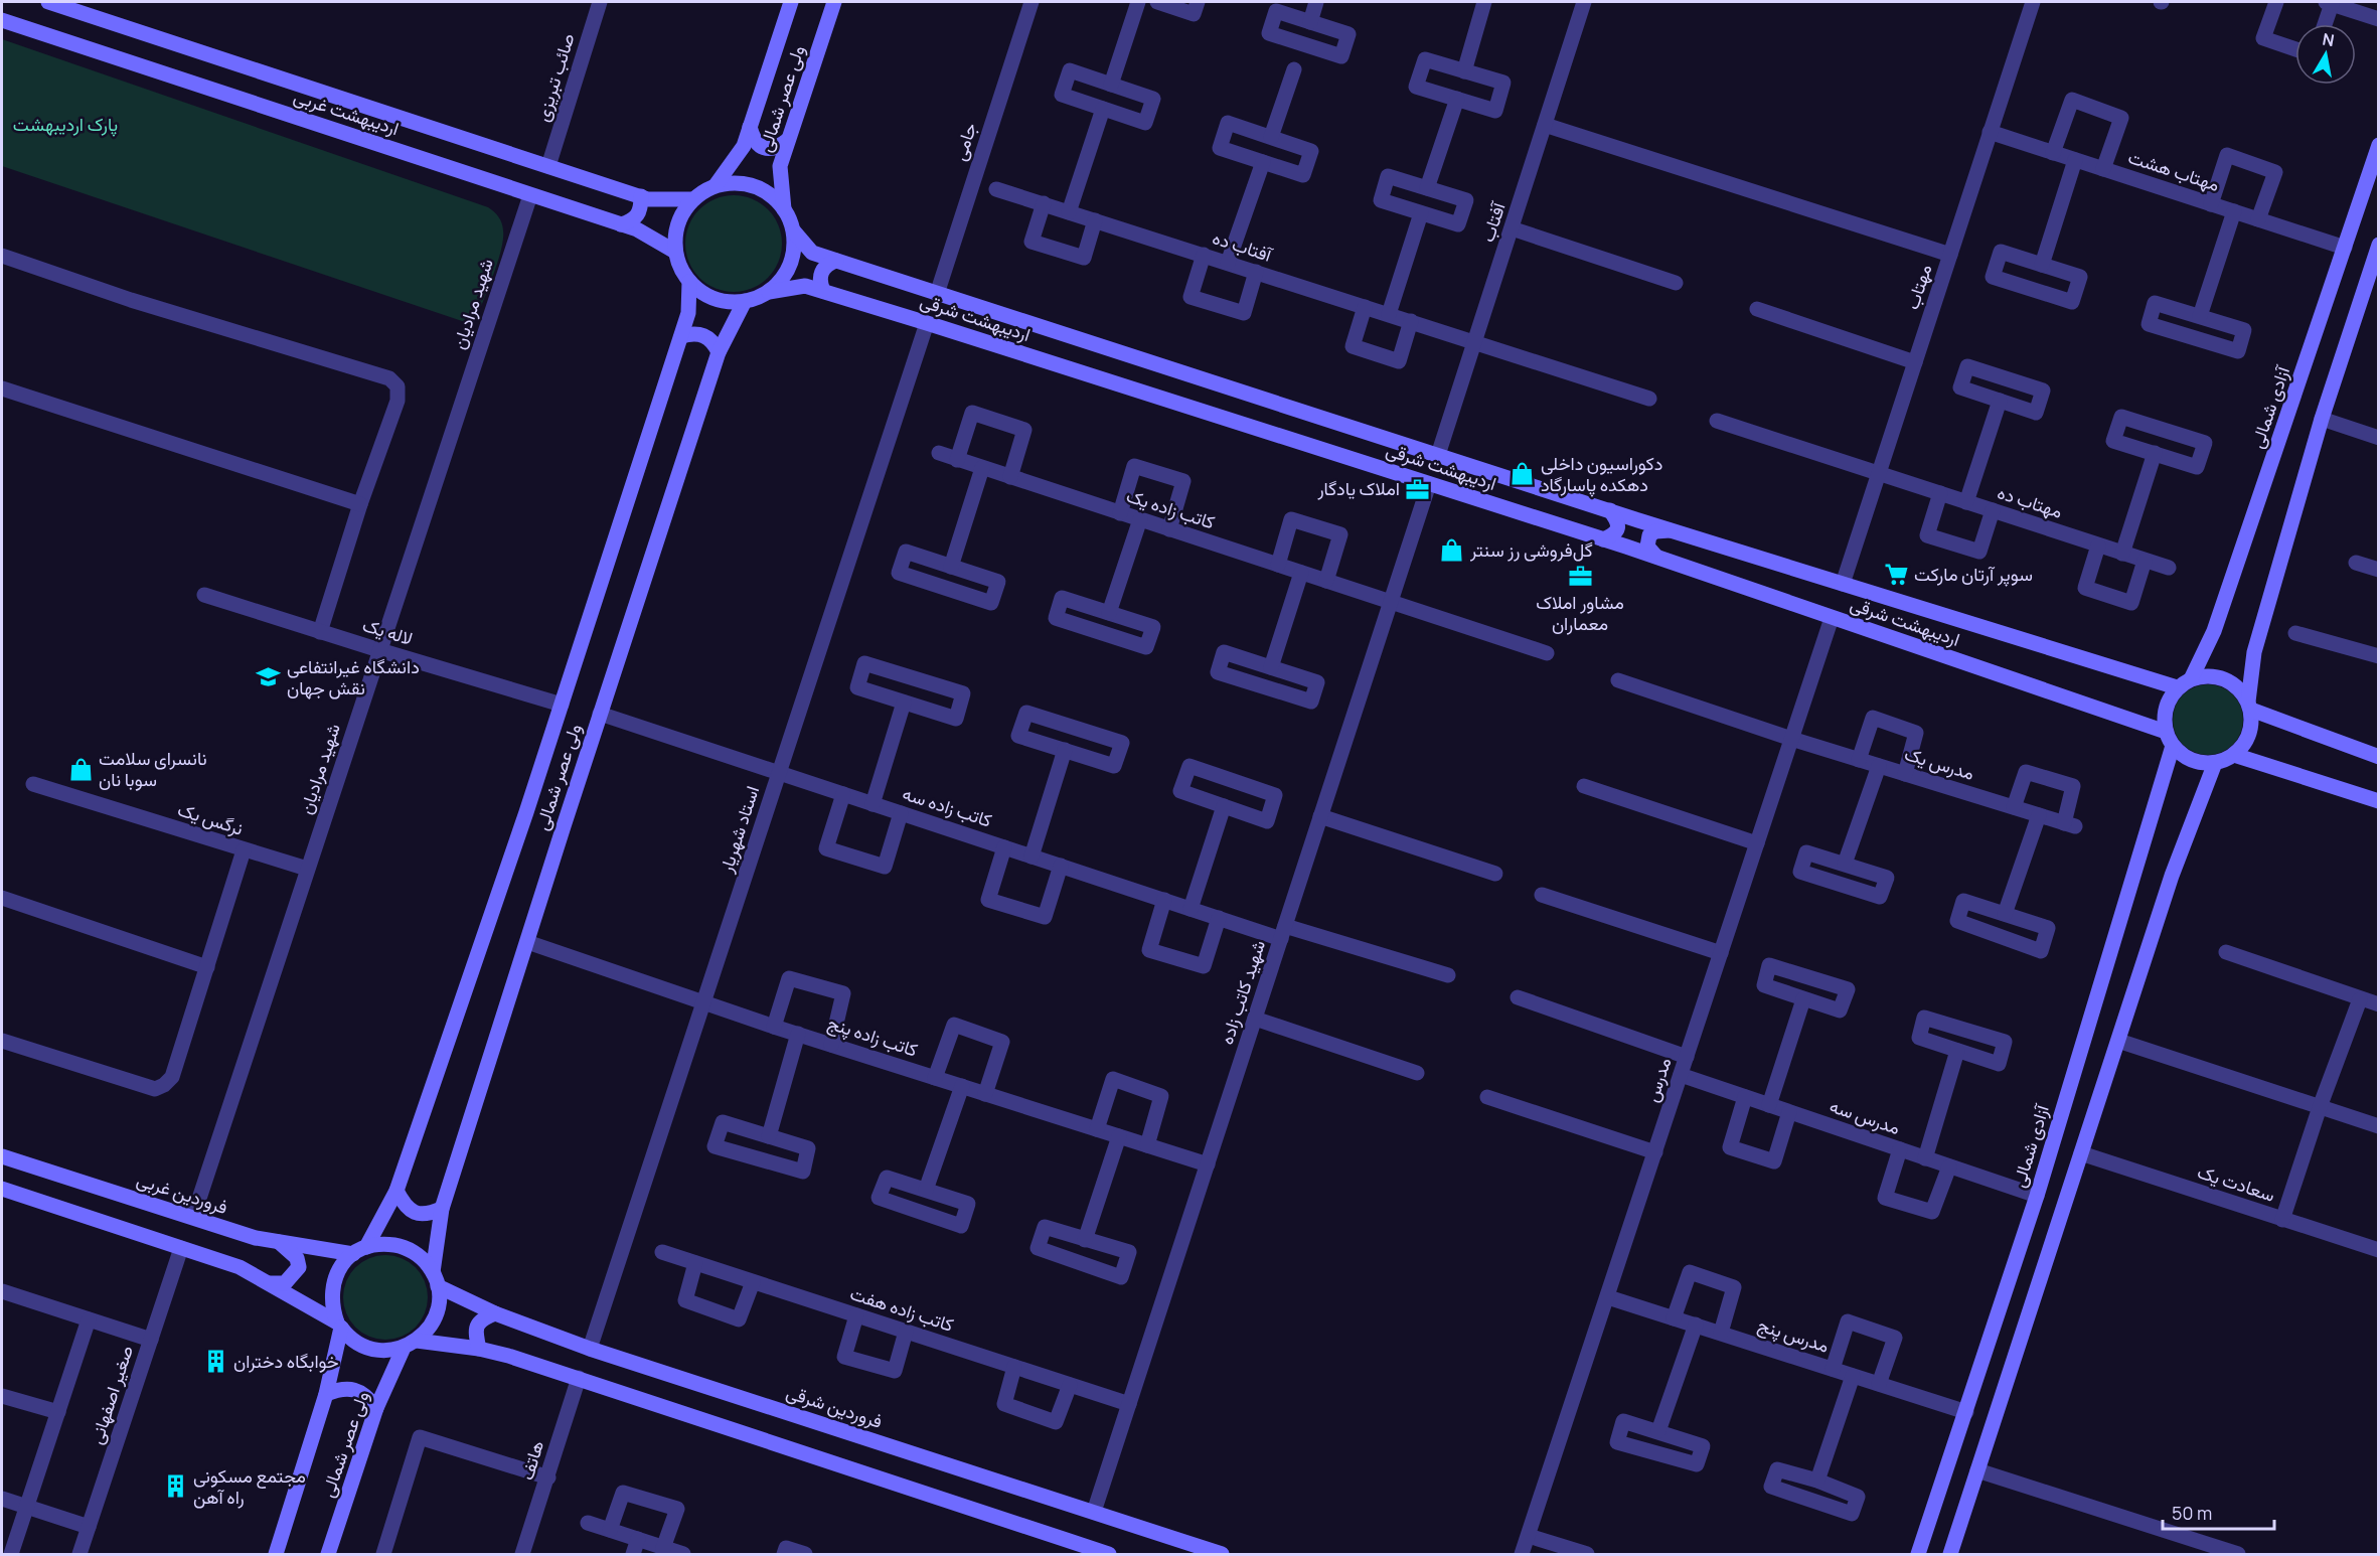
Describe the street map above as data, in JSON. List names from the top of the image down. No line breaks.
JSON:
{"streets":{"main road":["ولی عصر شمالی","اردیبهشت غربی","اردیبهشت شرقی","آزادی شمالی","فروردین غربی","فروردین شرقی"],"street":["صائب تبریزی","جامی","مهتاب هشت","آفتاب","آفتاب ده","مهتاب","شهید مرادیان","مهتاب ده","کاتب زاده یک","لاله یک","مدرس یک","کاتب زاده سه","نرگس یک","استاد شهریار","شهید کاتب زاده","کاتب زاده پنج","مدرس","مدرس سه","سعادت یک","کاتب زاده هفت","مدرس پنج","صغیر اصفهانی","هاتف"]},"crossings":[["صائب تبریزی","اردیبهشت غربی"],["ولی عصر شمالی","اردیبهشت غربی"],["ولی عصر شمالی","اردیبهشت شرقی"],["ولی عصر شمالی","لاله یک"],["ولی عصر شمالی","کاتب زاده سه"],["ولی عصر شمالی","کاتب زاده پنج"],["ولی عصر شمالی","فروردین غربی"],["ولی عصر شمالی","فروردین شرقی"],["اردیبهشت غربی","شهید مرادیان"],["اردیبهشت غربی","اردیبهشت شرقی"],["جامی","اردیبهشت شرقی"],["مهتاب هشت","مهتاب"],["مهتاب هشت","آزادی شمالی"],["آفتاب","آفتاب ده"],["آفتاب","اردیبهشت شرقی"],["مهتاب","اردیبهشت شرقی"],["مهتاب","مهتاب ده"],["شهید مرادیان","لاله یک"],["شهید مرادیان","نرگس یک"],["شهید مرادیان","فروردین غربی"],["اردیبهشت شرقی","آزادی شمالی"],["اردیبهشت شرقی","استاد شهریار"],["اردیبهشت شرقی","شهید کاتب زاده"],["اردیبهشت شرقی","مدرس"],["آزادی شمالی","مدرس سه"],["آزادی شمالی","مدرس پنج"],["کاتب زاده یک","شهید کاتب زاده"],["مدرس یک","مدرس"],["کاتب زاده سه","استاد شهریار"],["کاتب زاده سه","شهید کاتب زاده"],["استاد شهریار","کاتب زاده پنج"],["استاد شهریار","فروردین شرقی"],["شهید کاتب زاده","کاتب زاده پنج"],["شهید کاتب زاده","کاتب زاده هفت"],["شهید کاتب زاده","فروردین شرقی"],["مدرس","مدرس سه"],["مدرس","مدرس پنج"],["فروردین غربی","فروردین شرقی"]],"parks":["پارک اردیبهشت"],"places":{"shop":["دکوراسیون داخلی دهکده پاسارگاد","گل‌فروشی رز سنتر","نانسرای سلامت سوبا نان"],"office":["املاک یادگار","مشاور املاک معماران"],"supermarket":["سوپر آرتان مارکت"],"school or university":["دانشگاه غیرانتفاعی نقش جهان"],"building":["خوابگاه دختران","مجتمع مسکونی راه آهن"]},"scale_bar":"50 m","north":"top"}
